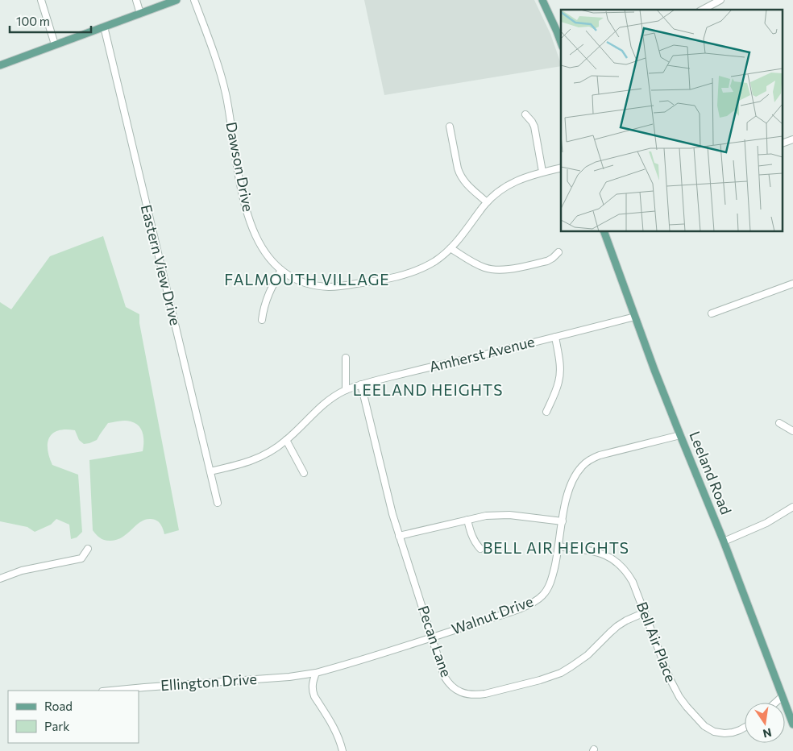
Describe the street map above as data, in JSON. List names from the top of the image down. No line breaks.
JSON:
{"streets":{"main road":["Leeland Road"],"street":["Dawson Drive","Eastern View Drive","Amherst Avenue","Walnut Drive","Pecan Lane","Bell Air Place","Ellington Drive"]},"crossings":[["Eastern View Drive","Amherst Avenue"],["Amherst Avenue","Leeland Road"],["Amherst Avenue","Pecan Lane"],["Leeland Road","Walnut Drive"],["Walnut Drive","Pecan Lane"],["Walnut Drive","Bell Air Place"],["Walnut Drive","Ellington Drive"],["Pecan Lane","Bell Air Place"]],"districts":["FALMOUTH VILLAGE","LEELAND HEIGHTS","BELL AIR HEIGHTS"],"legend":["Road","Park"],"scale_bar":"100 m","north":"bottom"}
